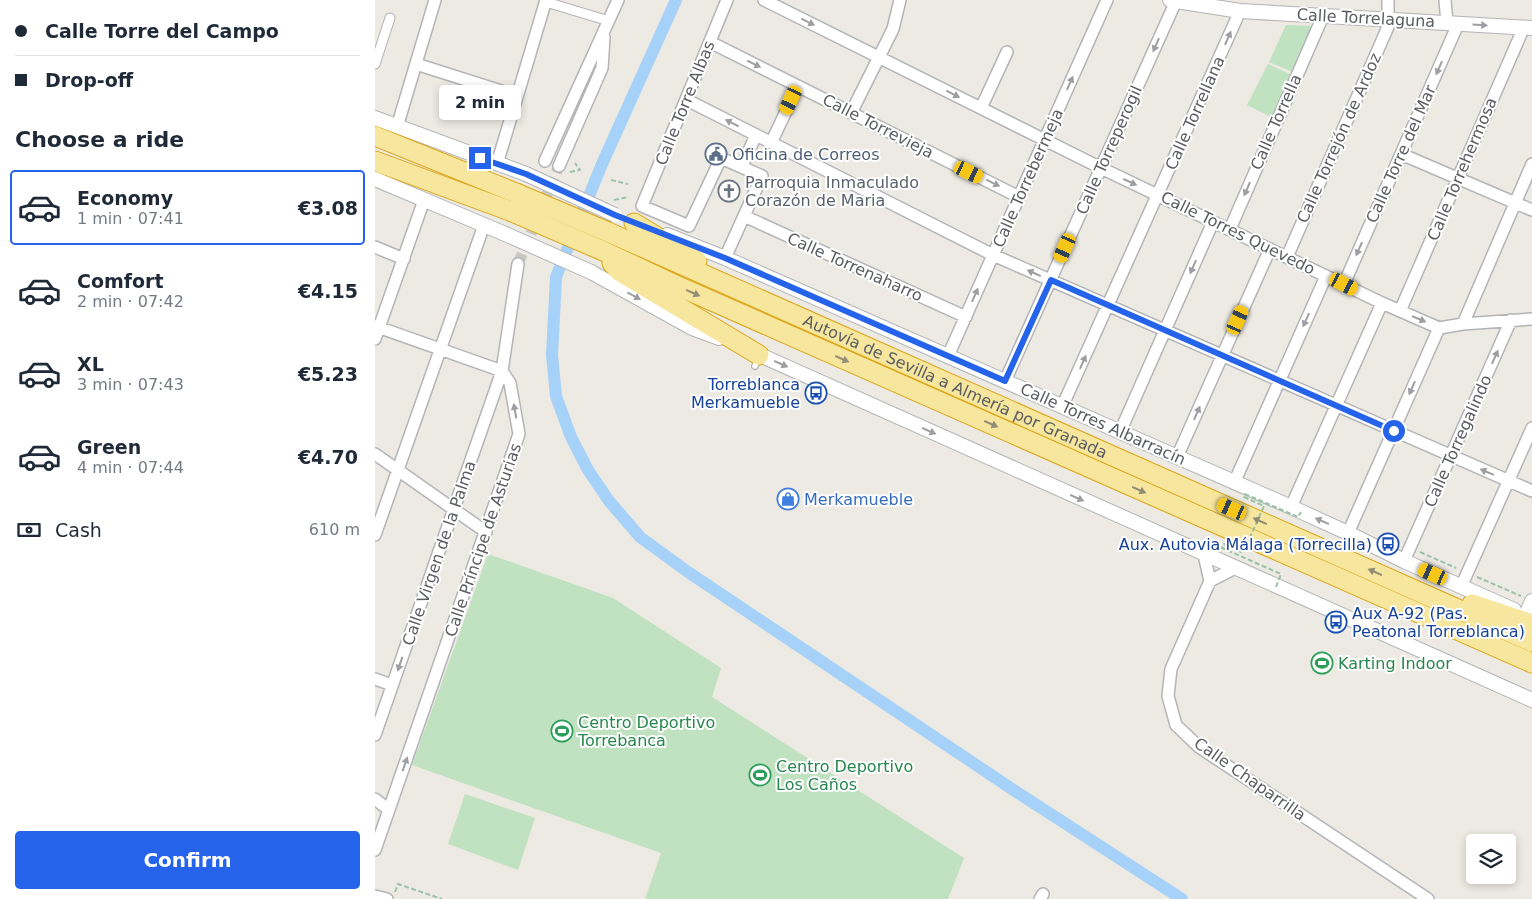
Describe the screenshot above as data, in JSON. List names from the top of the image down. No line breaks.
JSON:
{"streets":{"highway":["Autovía de Sevilla a Almería por Granada"],"street":["Calle Torrelaguna","Calle Torre Albas","Calle Torrellana","Calle Torrella","Calle Torrevieja","Calle Torrejón de Ardoz","Calle Torreperogil","Calle Torre del Mar","Calle Torrehermosa","Calle Torrebermeja","Calle Torres Quevedo","Calle Torrenaharro","Calle Torres Albarracín","Calle Torregalindo","Calle Príncipe de Asturias","Calle Virgen de la Palma","Calle Chaparrilla"]},"crossings":[["Calle Torrelaguna","Calle Torrellana"],["Calle Torrelaguna","Calle Torrella"],["Calle Torrelaguna","Calle Torrejón de Ardoz"],["Calle Torrelaguna","Calle Torreperogil"],["Calle Torrelaguna","Calle Torre del Mar"],["Calle Torrelaguna","Calle Torrehermosa"],["Calle Torre Albas","Calle Torrevieja"],["Calle Torre Albas","Calle Torres Albarracín"],["Calle Torrellana","Calle Torres Quevedo"],["Calle Torrellana","Calle Torres Albarracín"],["Calle Torrella","Calle Torres Quevedo"],["Calle Torrevieja","Calle Torrebermeja"],["Calle Torrejón de Ardoz","Calle Torres Quevedo"],["Calle Torreperogil","Calle Torres Quevedo"],["Calle Torreperogil","Calle Torres Albarracín"],["Calle Torre del Mar","Calle Torres Quevedo"],["Calle Torrehermosa","Calle Torres Quevedo"],["Calle Torrebermeja","Calle Torres Quevedo"],["Calle Torrebermeja","Calle Torrenaharro"],["Calle Torrebermeja","Calle Torres Albarracín"],["Autovía de Sevilla a Almería por Granada","Calle Torres Albarracín"],["Calle Torres Albarracín","Calle Torregalindo"],["Calle Príncipe de Asturias","Calle Virgen de la Palma"]],"one_way":["Calle Torrella","Calle Torreperogil","Calle Torre del Mar","Calle Torrebermeja","Calle Torres Quevedo","Calle Príncipe de Asturias","Calle Virgen de la Palma"],"places":{"public building":["Oficina de Correos"],"church":["Parroquia Inmaculado Corazón de Maria"],"bus stop":["Torreblanca Merkamueble","Aux. Autovia Málaga (Torrecilla)","Aux A-92 (Pas. Peatonal Torreblanca)"],"shop":["Merkamueble"],"sports":["Karting Indoor","Centro Deportivo Torrebanca","Centro Deportivo Los Caños"]},"page":{"banner":["Calle Torre del Campo","Drop-off"],"bubble":"2 min","heading":"Choose a ride","list":[{"name":"Economy","note":"1 min · 07:41","value":"€3.08"},{"name":"Comfort","note":"2 min · 07:42","value":"€4.15"},{"name":"XL","note":"3 min · 07:43","value":"€5.23"},{"name":"Green","note":"4 min · 07:44","value":"€4.70"}],"pay":["Cash","610 m"],"buttons":"Confirm"}}
